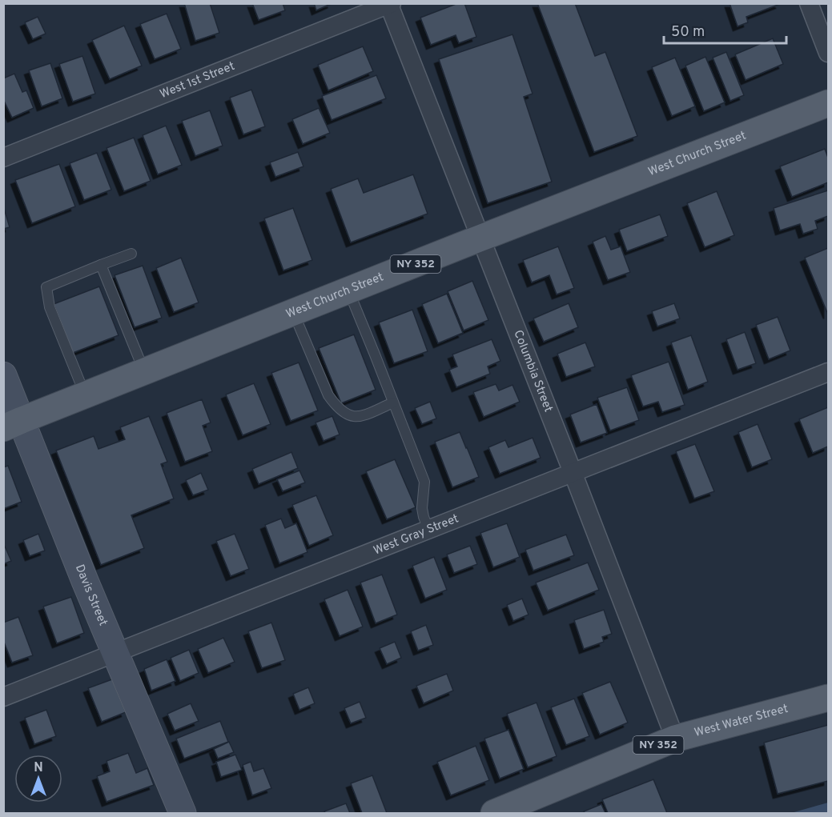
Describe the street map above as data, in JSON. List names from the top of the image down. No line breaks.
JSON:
{"streets":{"main road":["West Church Street","NY 352","West Water Street"],"street":["West 1st Street","Columbia Street","West Gray Street","Davis Street"]},"crossings":[["West 1st Street","Columbia Street"],["West Church Street","Columbia Street"],["West Church Street","Davis Street"],["Columbia Street","West Gray Street"],["Columbia Street","West Water Street"],["West Gray Street","Davis Street"]],"scale_bar":"50 m","north":"top"}
